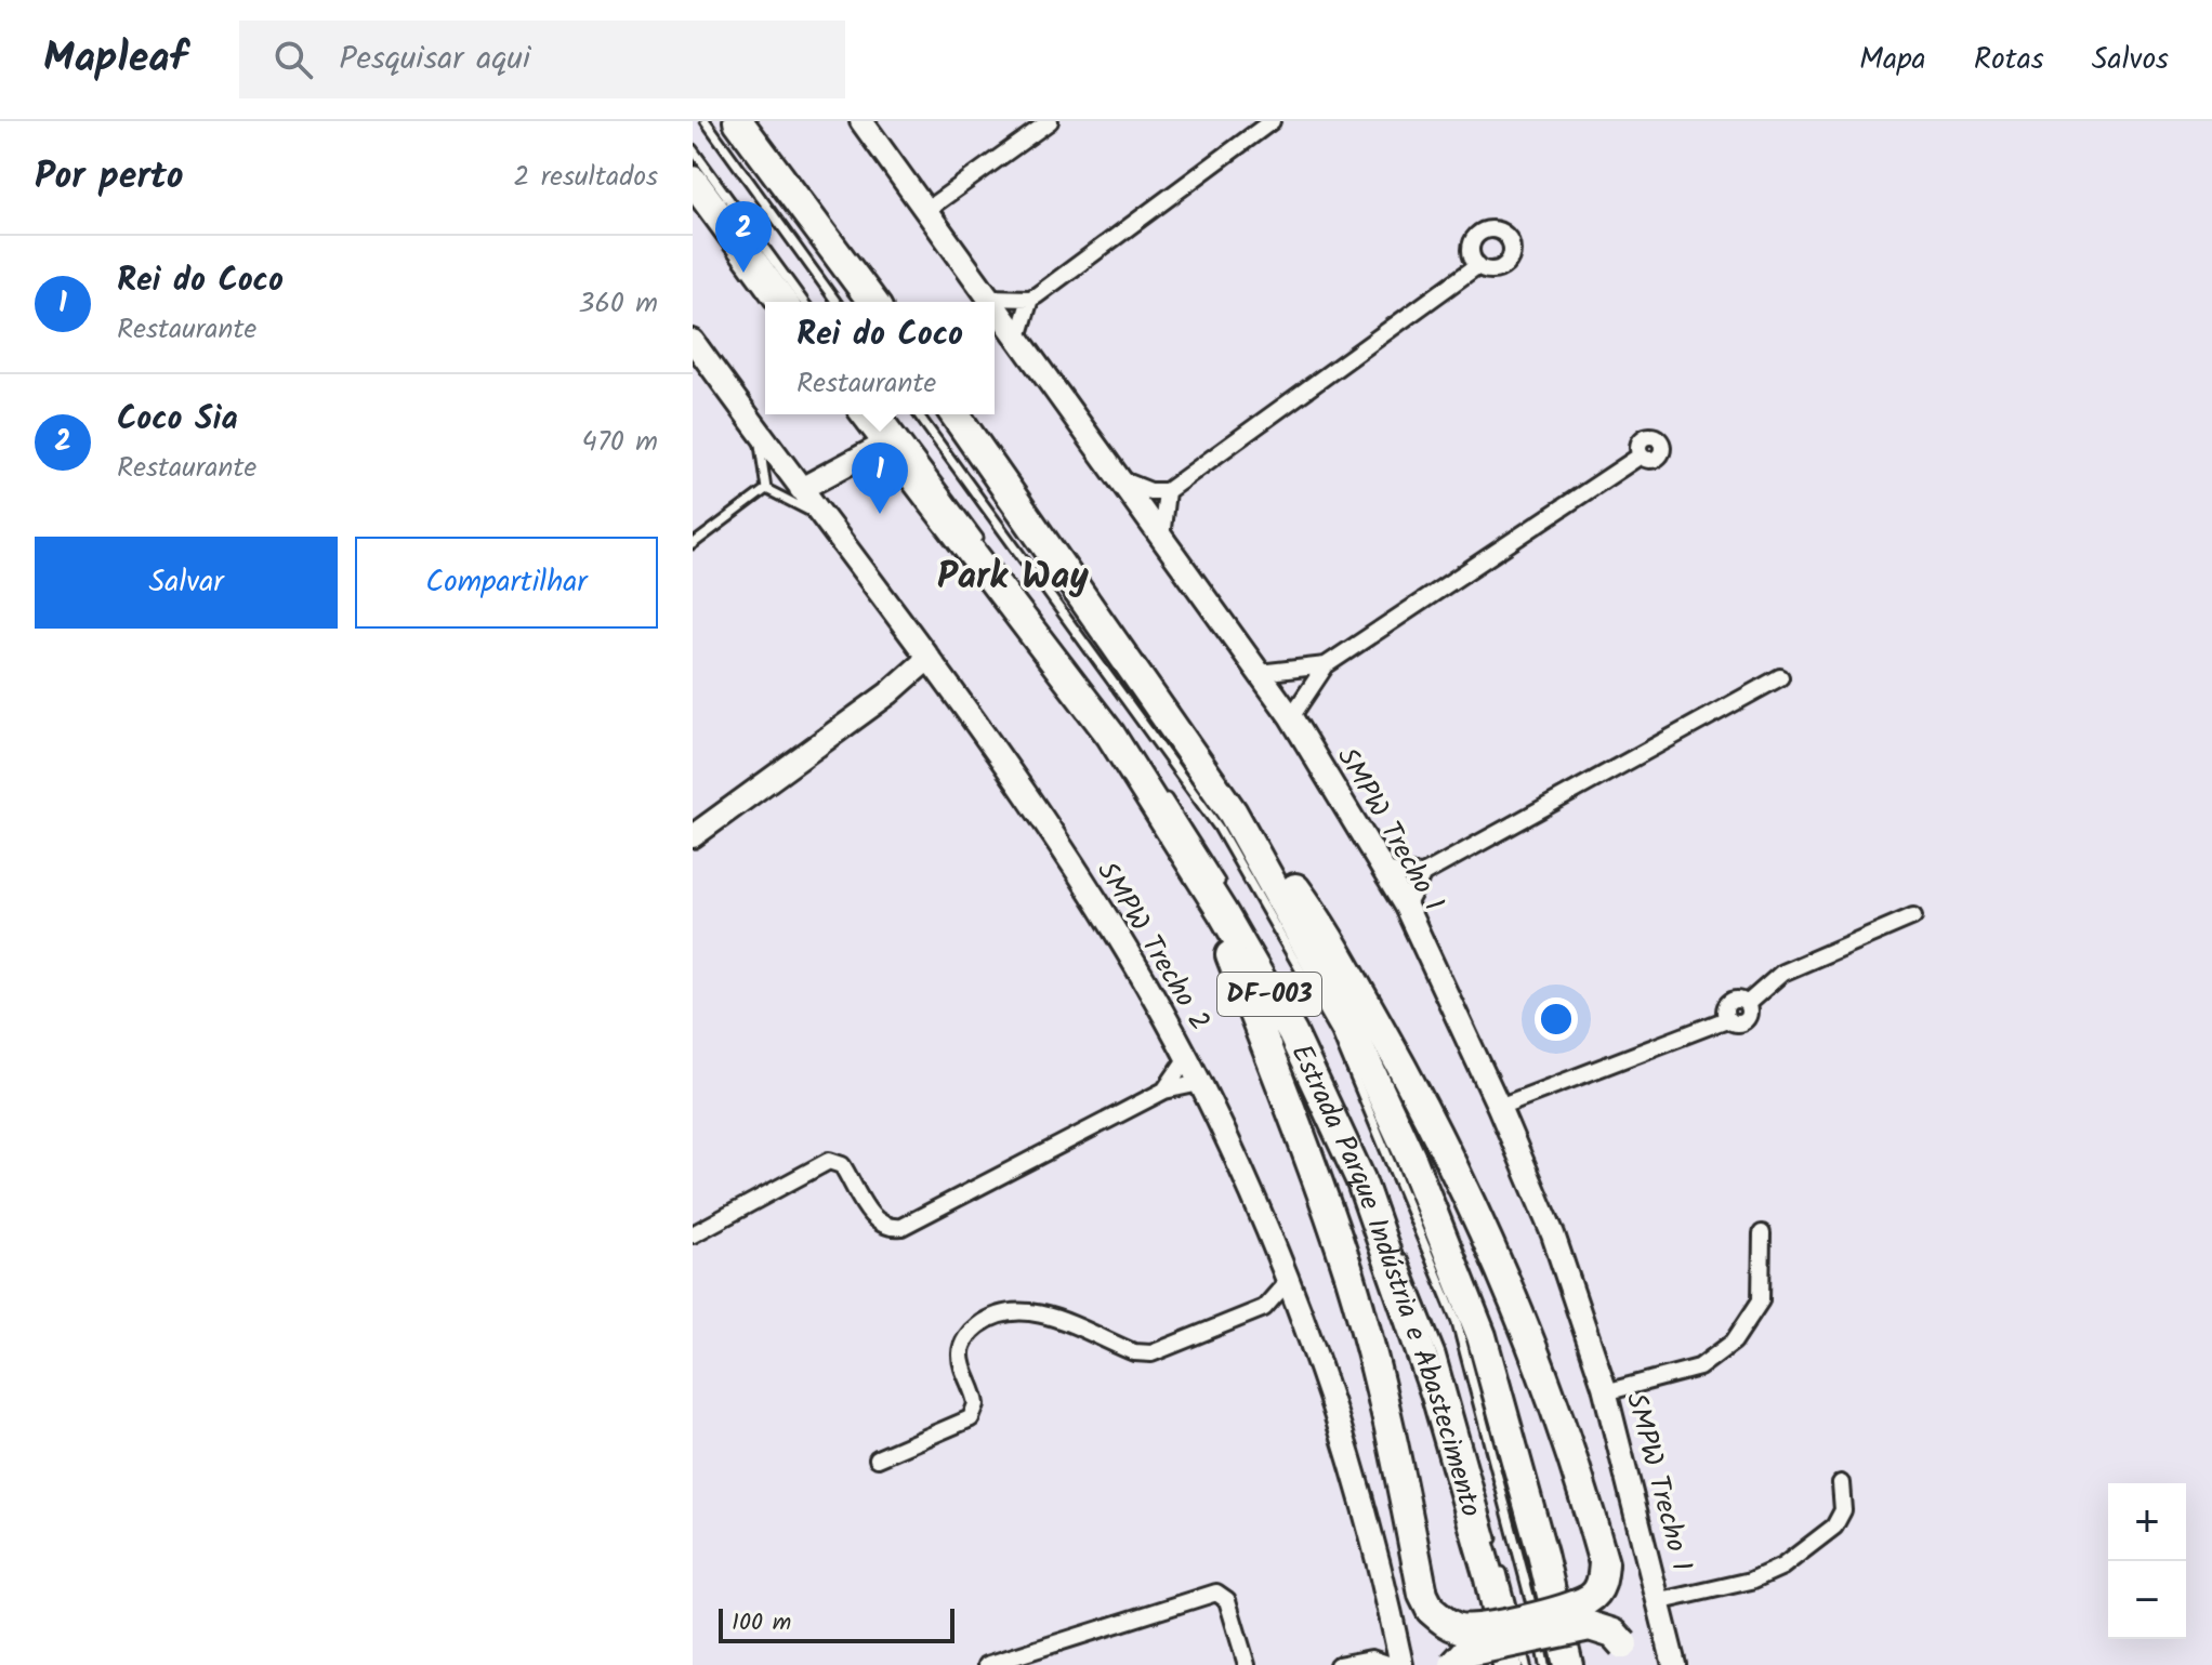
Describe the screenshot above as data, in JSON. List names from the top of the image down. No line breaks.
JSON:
{"streets":{"highway":["DF-003","Estrada Parque Indústria e Abastecimento"],"street":["SMPW Trecho 1","SMPW Trecho 2"]},"districts":["Park Way"],"scale_bar":"100 m","page":{"header":"Mapleaf","search":"Pesquisar aqui","nav":["Mapa","Rotas","Salvos"],"heading":["Por perto","2 resultados"],"pins":["2","1"],"list":[{"mark":"1","name":"Rei do Coco","note":"Restaurante","value":"360 m"},{"mark":"2","name":"Coco Sia","note":"Restaurante","value":"470 m"}],"popup":["Rei do Coco","Restaurante"],"buttons":["Salvar","Compartilhar"],"map_buttons":["+","−"],"scale":"100 m"}}
